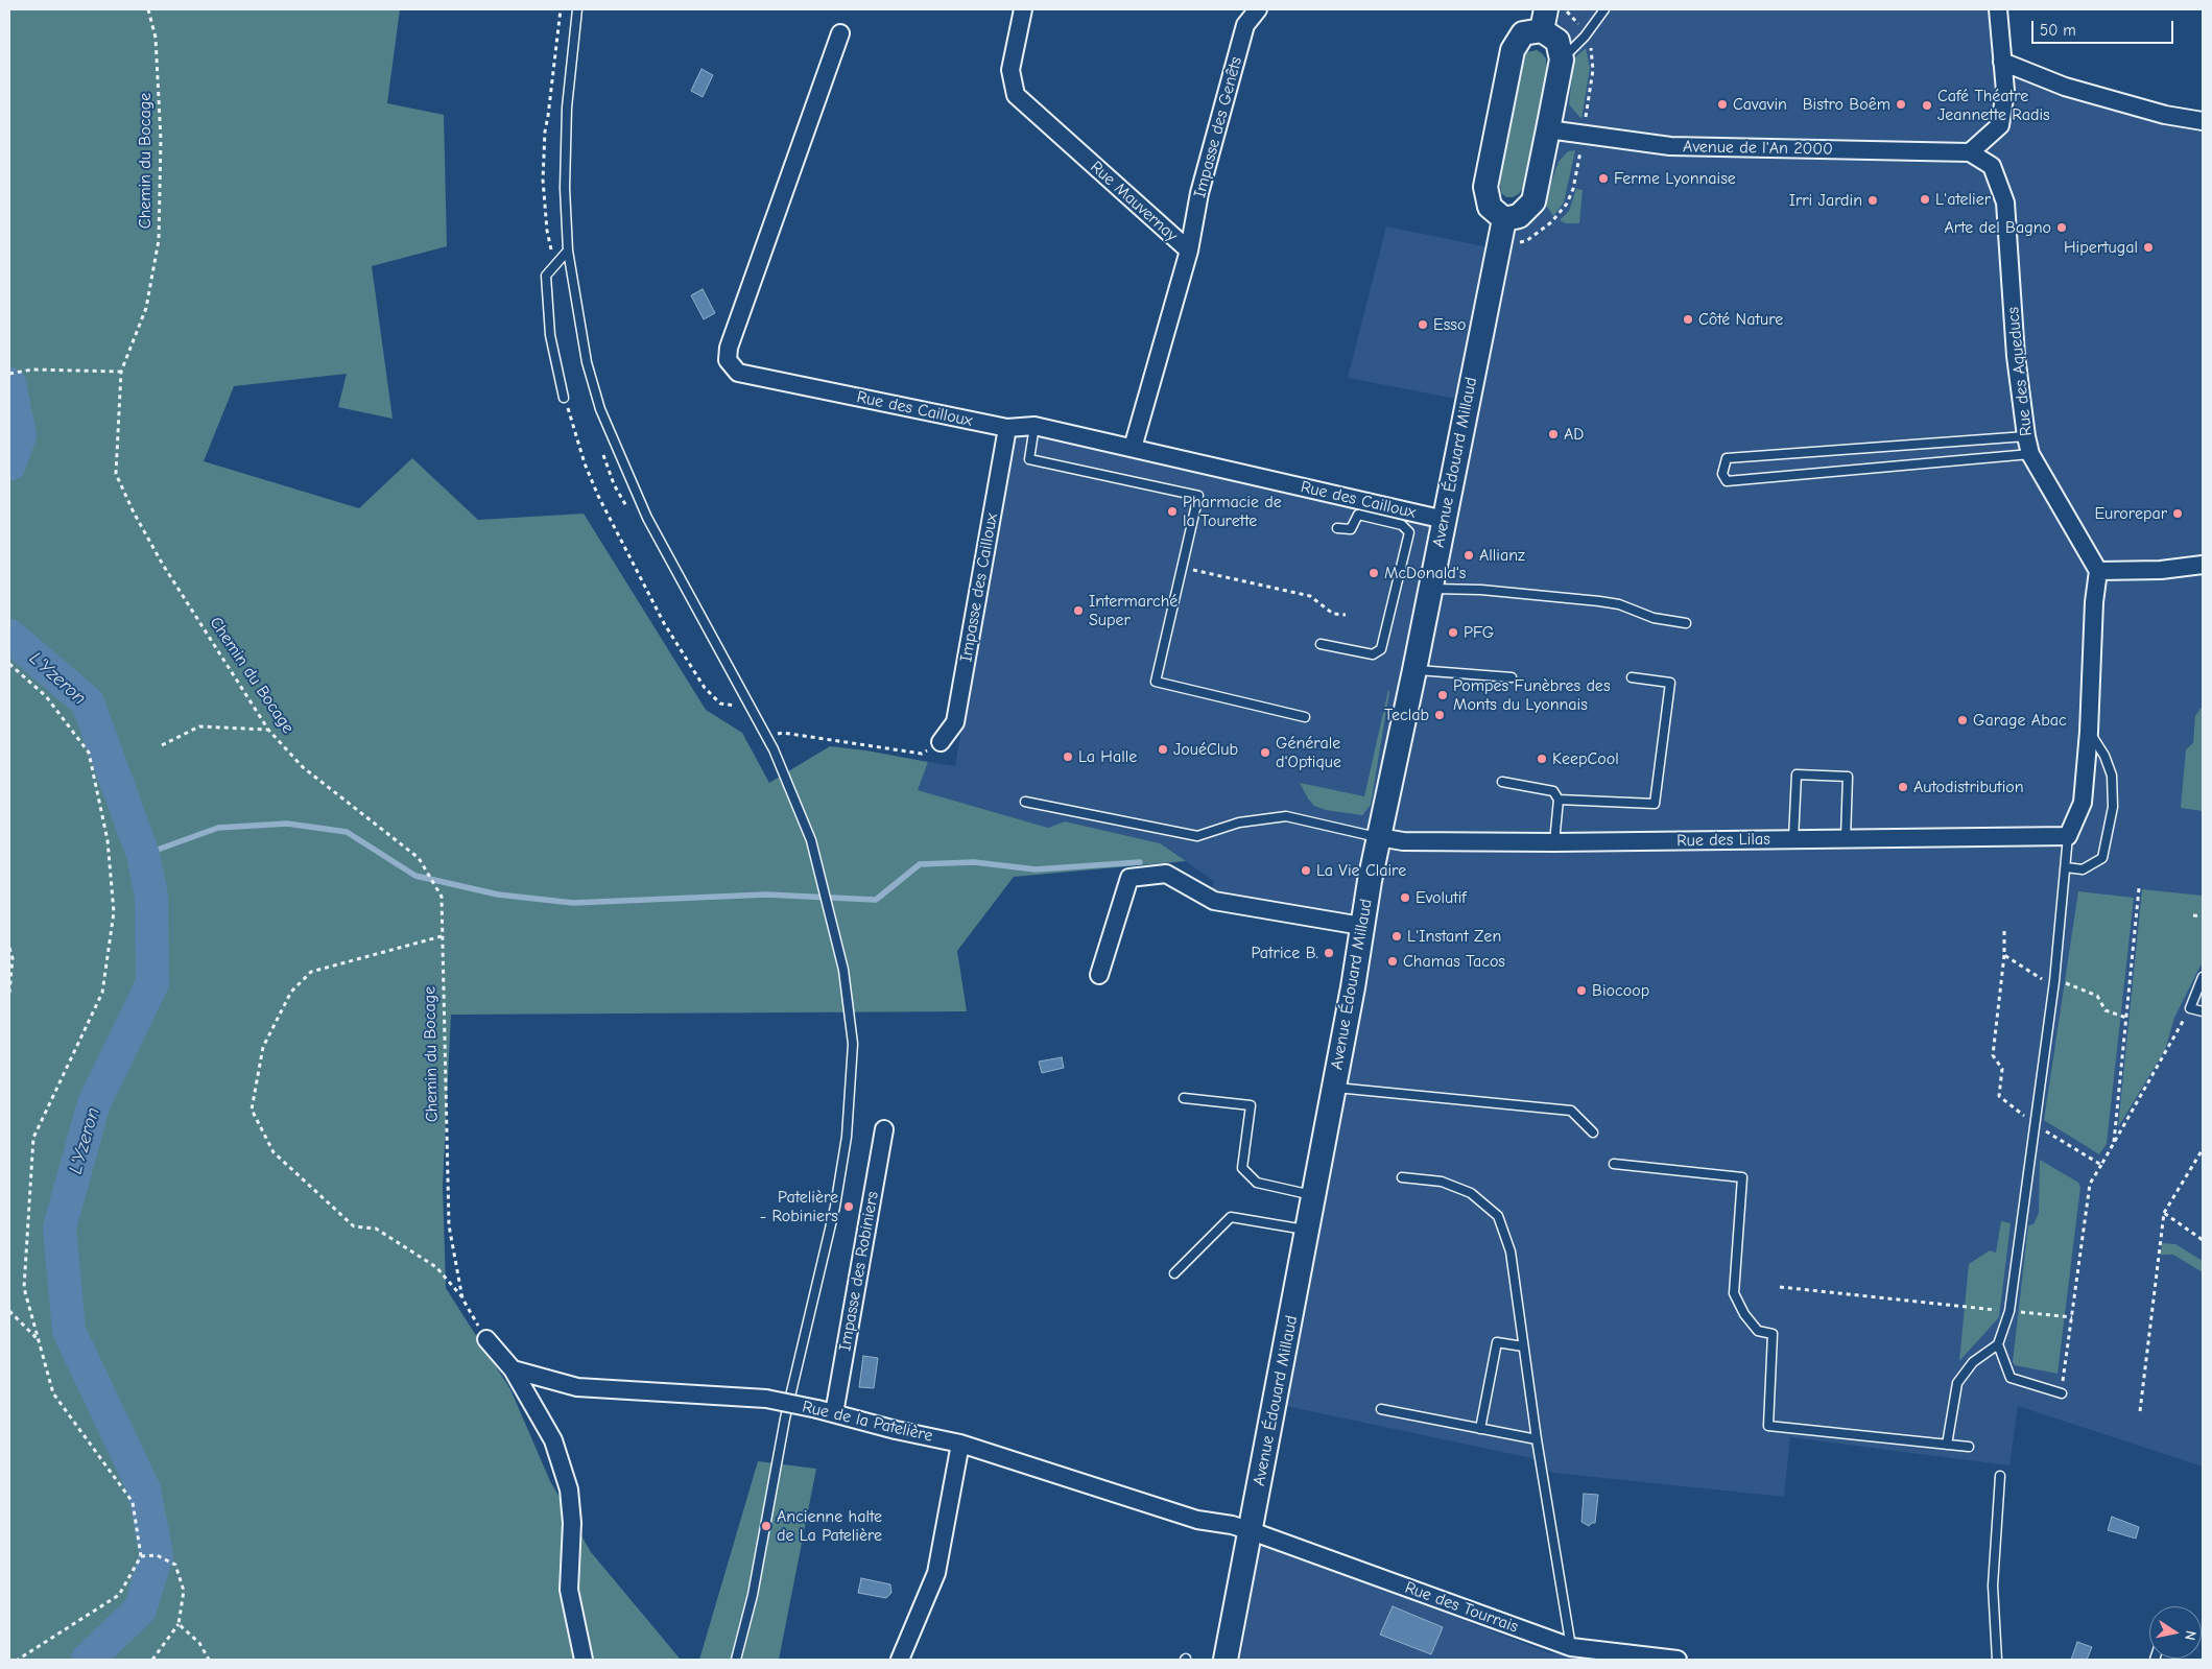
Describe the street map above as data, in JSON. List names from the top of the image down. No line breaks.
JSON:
{"streets":{"main road":["Avenue Édouard Millaud"],"street":["Impasse des Genêts","Avenue de l'An 2000","Rue Mauvernay","Rue des Aqueducs","Rue des Cailloux","Impasse des Cailloux","Rue des Lilas","Impasse des Robiniers","Rue de la Patelière","Rue des Tourrais"],"path":["Chemin du Bocage"]},"crossings":[["Impasse des Genêts","Rue Mauvernay"],["Avenue de l'An 2000","Rue des Aqueducs"],["Rue Mauvernay","Rue des Cailloux"],["Rue des Cailloux","Avenue Édouard Millaud"],["Rue des Cailloux","Impasse des Cailloux"],["Avenue Édouard Millaud","Rue des Lilas"],["Avenue Édouard Millaud","Rue de la Patelière"],["Avenue Édouard Millaud","Rue des Tourrais"],["Impasse des Robiniers","Rue de la Patelière"],["Rue de la Patelière","Rue des Tourrais"]],"water":["L'Yzeron"],"places":["Cavavin","Bistro Boêm","Café Théatre Jeannette Radis","Ferme Lyonnaise","L'atelier","Irri Jardin","Arte del Bagno","Hipertugal","Côté Nature","Esso","AD","Pharmacie de la Tourette","Eurorepar","Allianz","McDonald's","Intermarché Super","PFG","Pompes Funèbres des Monts du Lyonnais","Teclab","Garage Abac","JouéClub","Générale d'Optique","La Halle","KeepCool","Autodistribution","La Vie Claire","Evolutif","L'Instant Zen","Patrice B.","Chamas Tacos","Biocoop","Patelière - Robiniers","Ancienne halte de La Patelière"],"scale_bar":"50 m","north":"right"}
